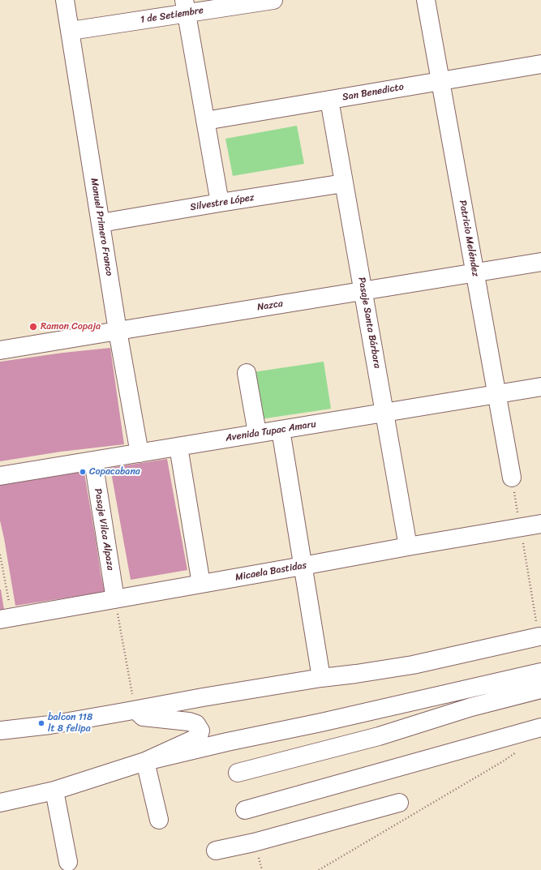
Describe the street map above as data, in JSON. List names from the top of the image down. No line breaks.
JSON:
{"streets":{"street":["1 de Setiembre","San Benedicto","Silvestre López","Manuel Primero Franco","Patricio Meléndez","Nazca","Pasaje Santa Bárbara","Avenida Tupac Amaru","Pasaje Vilca Alpaza","Micaela Bastidas"]},"crossings":[["1 de Setiembre","Manuel Primero Franco"],["San Benedicto","Patricio Meléndez"],["San Benedicto","Pasaje Santa Bárbara"],["Silvestre López","Manuel Primero Franco"],["Silvestre López","Pasaje Santa Bárbara"],["Manuel Primero Franco","Nazca"],["Manuel Primero Franco","Avenida Tupac Amaru"],["Patricio Meléndez","Nazca"],["Patricio Meléndez","Avenida Tupac Amaru"],["Nazca","Pasaje Santa Bárbara"],["Pasaje Santa Bárbara","Avenida Tupac Amaru"],["Pasaje Santa Bárbara","Micaela Bastidas"],["Avenida Tupac Amaru","Pasaje Vilca Alpaza"],["Pasaje Vilca Alpaza","Micaela Bastidas"]],"places":["Ramon Copaja","Copacabana","balcon 118 lt 8 felipa"]}
